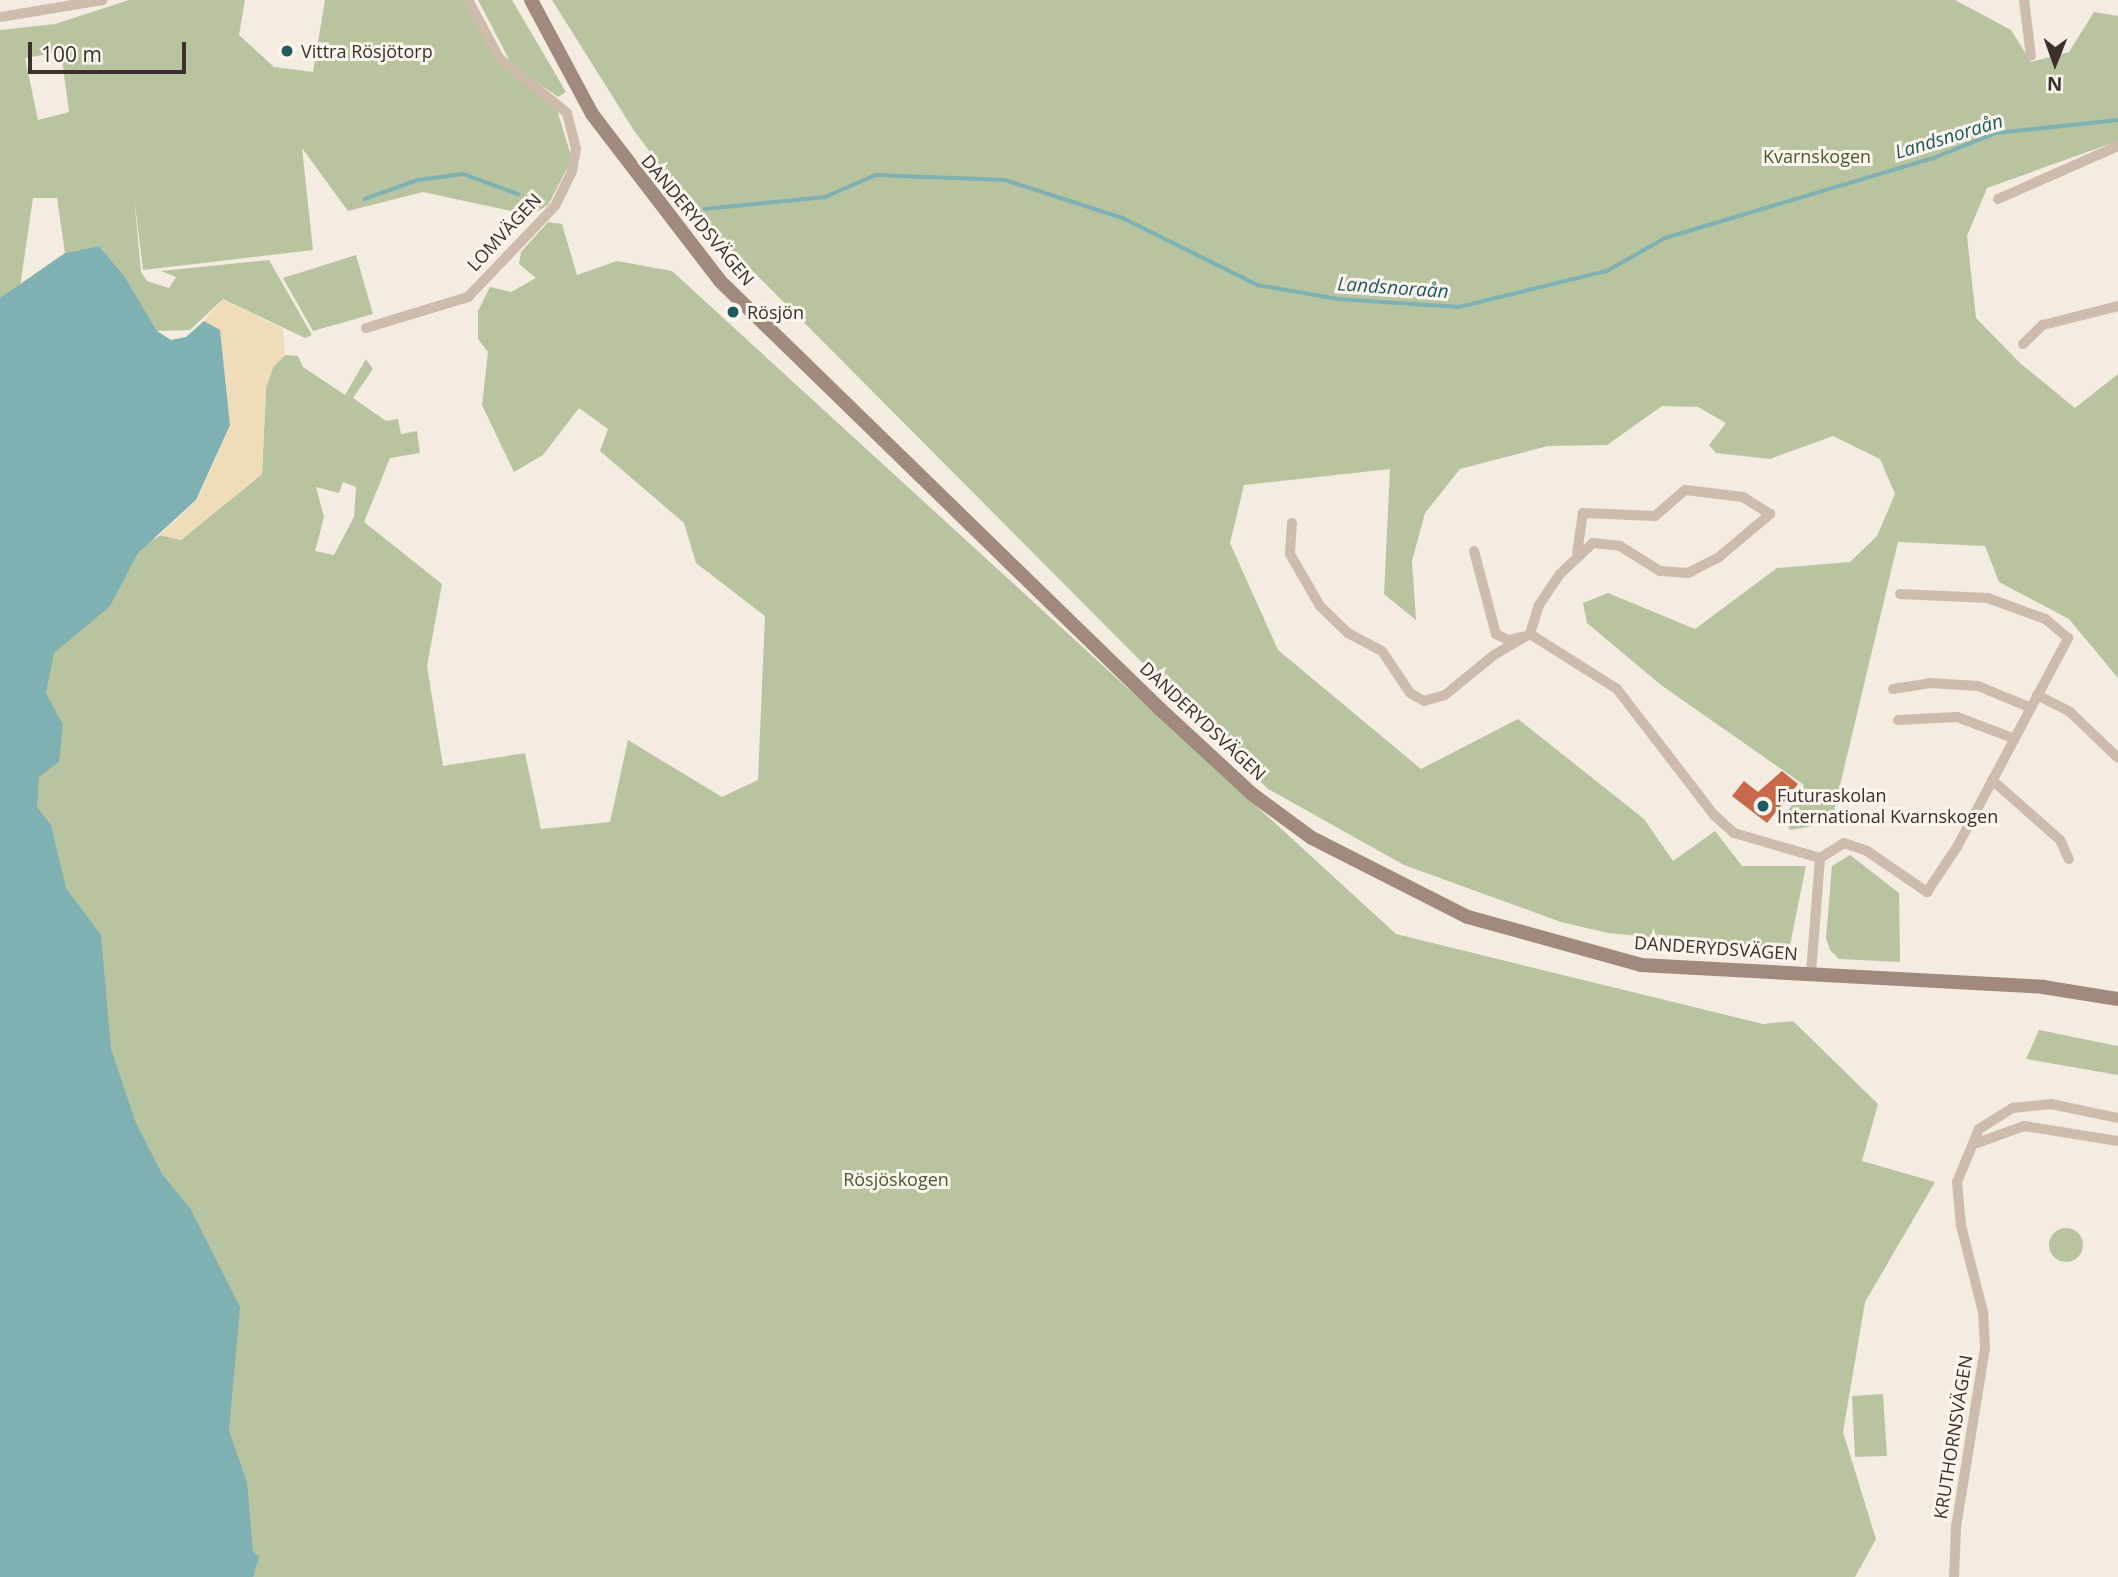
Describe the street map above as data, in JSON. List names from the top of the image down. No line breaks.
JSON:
{"streets":{"main road":["DANDERYDSVÄGEN"],"street":["LOMVÄGEN","KRUTHORNSVÄGEN"]},"water":["Landsnoraån"],"parks":["Kvarnskogen","Rösjöskogen"],"places":["Vittra Rösjötorp","Rösjön","Futuraskolan International Kvarnskogen"],"scale_bar":"100 m","north":"bottom"}
